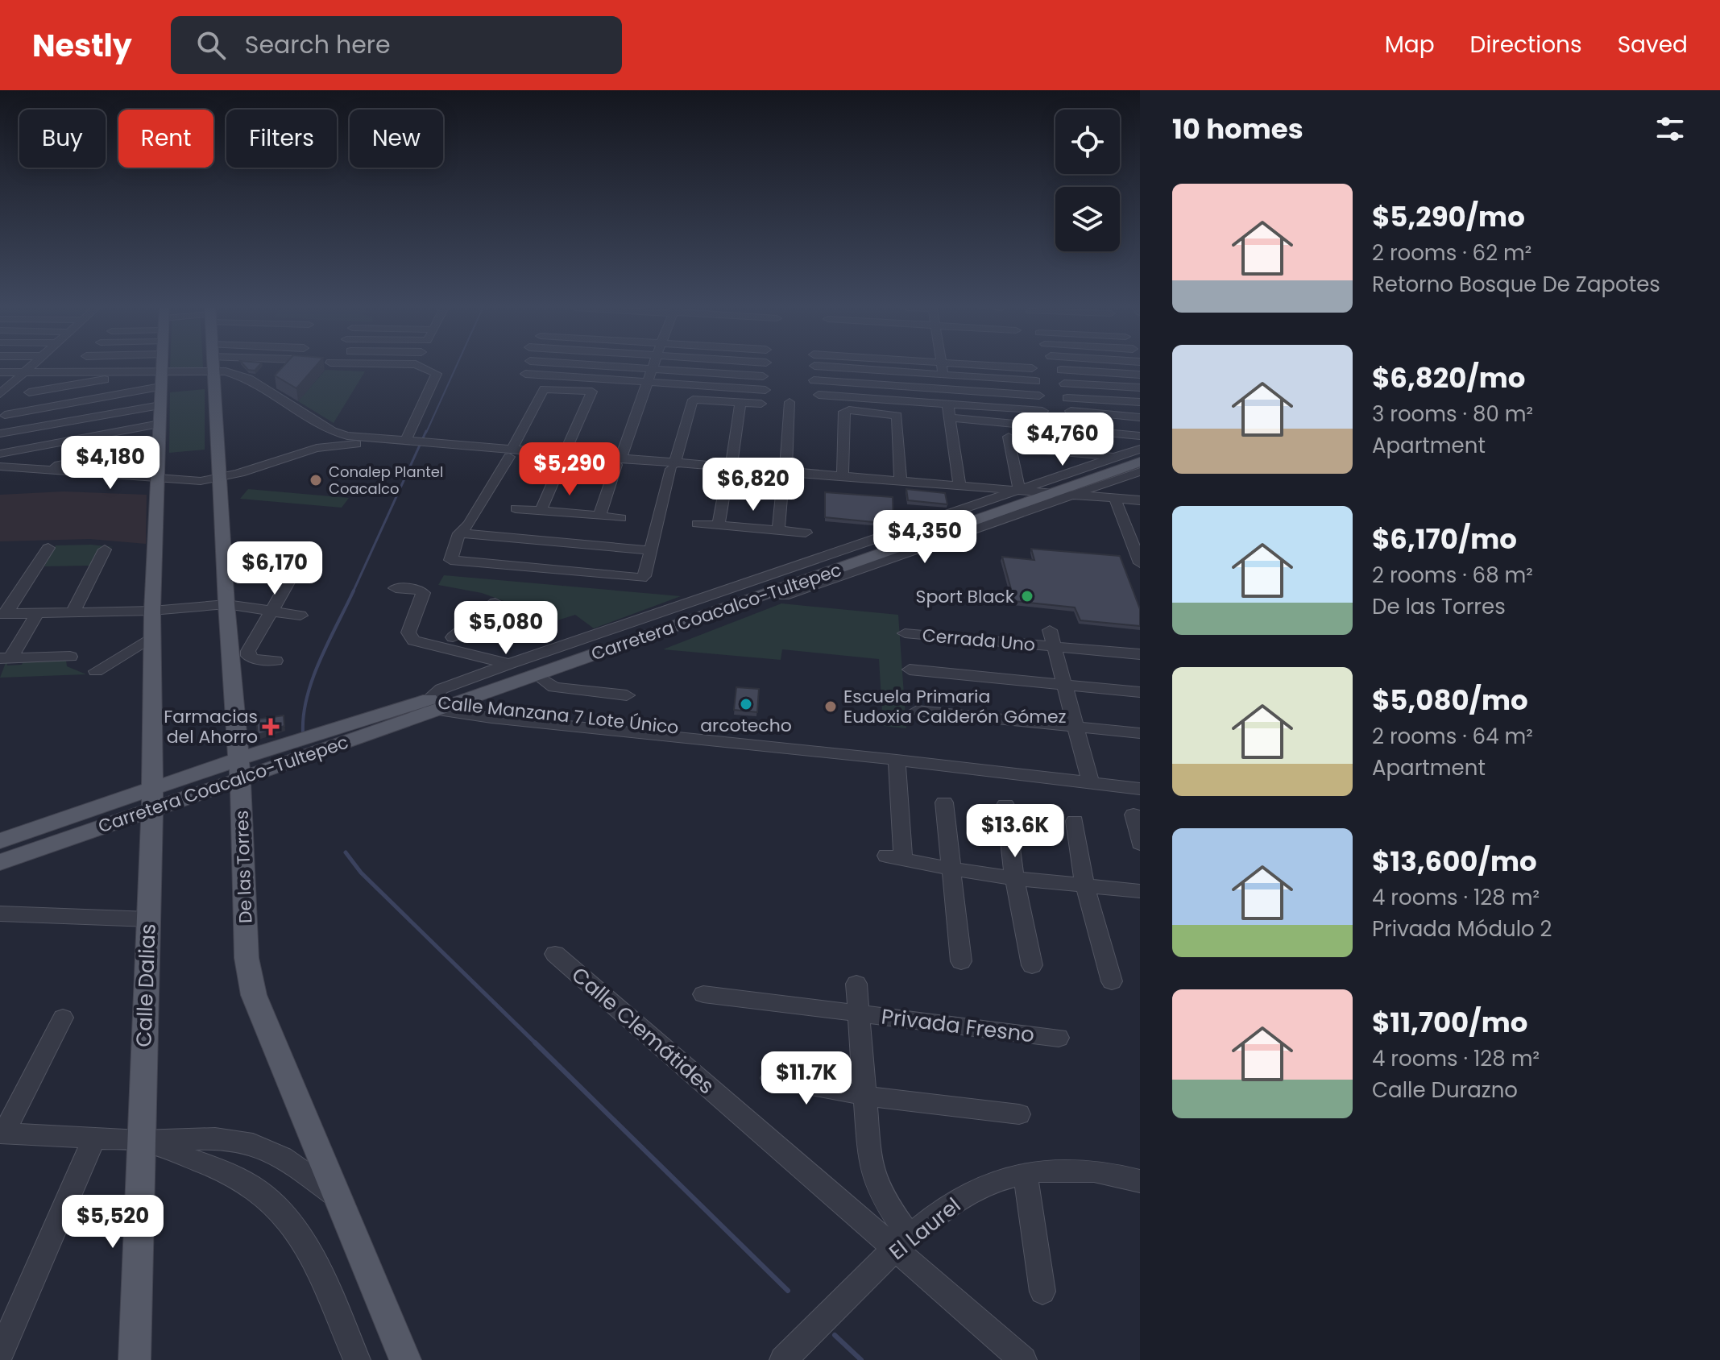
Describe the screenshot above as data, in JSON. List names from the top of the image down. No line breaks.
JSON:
{"streets":{"main road":["Carretera Coacalco-Tultepec","De las Torres","Calle Dalias"],"street":["Cerrada Uno","Calle Manzana 7 Lote Único","Privada Fresno","Calle Clemátides","El Laurel"]},"crossings":[["Carretera Coacalco-Tultepec","Calle Manzana 7 Lote Único"],["Carretera Coacalco-Tultepec","De las Torres"],["Carretera Coacalco-Tultepec","Calle Dalias"],["Calle Clemátides","El Laurel"]],"places":{"other":["Conalep Plantel Coacalco","Sport Black","arcotecho","Escuela Primaria Eudoxia Calderón Gómez"],"health":["Farmacias del Ahorro"]},"page":{"header":"Nestly","search":"Search here","nav":["Map","Directions","Saved"],"heading":"10 homes","chip":["Buy","Rent","Filters","New"],"list":[{"name":"$5,290/mo","note":"2 rooms · 62 m² · Retorno Bosque De Zapotes"},{"name":"$6,820/mo","note":"3 rooms · 80 m² · Apartment"},{"name":"$6,170/mo","note":"2 rooms · 68 m² · De las Torres"},{"name":"$5,080/mo","note":"2 rooms · 64 m² · Apartment"},{"name":"$13,600/mo","note":"4 rooms · 128 m² · Privada Módulo 2"},{"name":"$11,700/mo","note":"4 rooms · 128 m² · Calle Durazno"}],"price":["$4,760","$4,180","$5,290","$6,820","$4,350","$6,170","$5,080","$13.6K","$11.7K","$5,520"]}}
